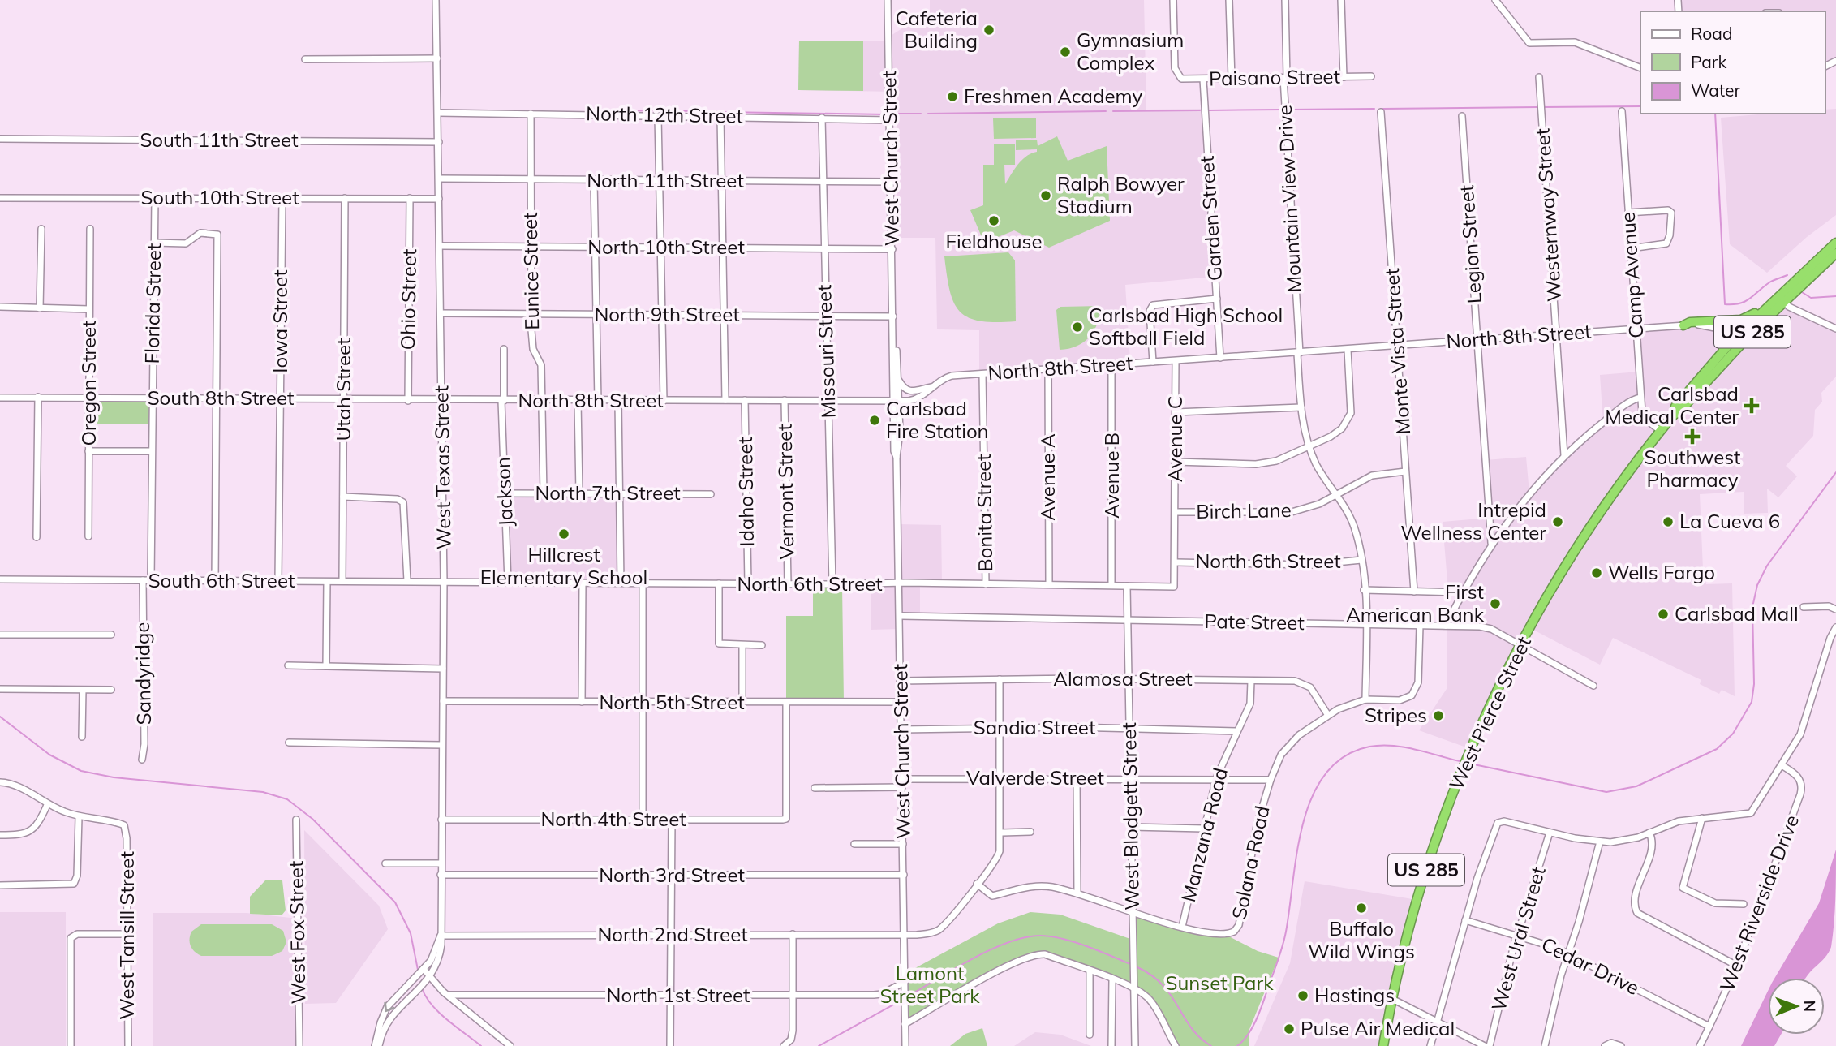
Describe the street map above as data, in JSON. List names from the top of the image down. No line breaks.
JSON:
{"streets":{"highway":["US 285","West Pierce Street"],"street":["Paisano Street","North 12th Street","South 11th Street","West Church Street","North 11th Street","South 10th Street","Mountain View Drive","Westernway Street","Garden Street","Legion Street","North 10th Street","Eunice Street","Camp Avenue","Ohio Street","Florida Street","North 9th Street","Iowa Street","North 8th Street","Missouri Street","Monte Vista Street","Oregon Street","Utah Street","South 8th Street","Avenue C","West Texas Street","Avenue B","Avenue A","Jackson","Idaho Street","Vermont Street","North 7th Street","Birch Lane","Bonita Street","North 6th Street","South 6th Street","Pate Street","Sandyridge","Alamosa Street","North 5th Street","Sandia Street","Valverde Street","West Blodgett Street","North 4th Street","Manzana Road","Solana Road","North 3rd Street","West Riverside Drive","West Fox Street","North 2nd Street","West Tansill Street","West Ural Street","Cedar Drive","North 1st Street"]},"crossings":[["Paisano Street","Mountain View Drive"],["Paisano Street","Garden Street"],["North 12th Street","West Church Street"],["North 12th Street","Eunice Street"],["North 12th Street","Missouri Street"],["North 12th Street","West Texas Street"],["South 11th Street","West Texas Street"],["West Church Street","North 11th Street"],["West Church Street","North 10th Street"],["West Church Street","North 9th Street"],["West Church Street","North 8th Street"],["West Church Street","North 6th Street"],["West Church Street","Pate Street"],["West Church Street","Alamosa Street"],["West Church Street","North 5th Street"],["West Church Street","Sandia Street"],["West Church Street","Valverde Street"],["West Church Street","North 3rd Street"],["West Church Street","North 2nd Street"],["West Church Street","North 1st Street"],["North 11th Street","Eunice Street"],["North 11th Street","Missouri Street"],["North 11th Street","West Texas Street"],["South 10th Street","Ohio Street"],["South 10th Street","Florida Street"],["South 10th Street","Iowa Street"],["South 10th Street","Utah Street"],["South 10th Street","West Texas Street"],["Mountain View Drive","North 8th Street"],["Mountain View Drive","Birch Lane"],["Mountain View Drive","North 6th Street"],["Westernway Street","North 8th Street"],["Garden Street","North 8th Street"],["Legion Street","North 8th Street"],["North 10th Street","Eunice Street"],["North 10th Street","Missouri Street"],["North 10th Street","West Texas Street"],["Eunice Street","North 9th Street"],["Eunice Street","North 8th Street"],["Eunice Street","North 7th Street"],["Camp Avenue","North 8th Street"],["Camp Avenue","West Pierce Street"],["Ohio Street","South 8th Street"],["Florida Street","South 8th Street"],["Florida Street","South 6th Street"],["North 9th Street","Missouri Street"],["North 9th Street","West Texas Street"],["Iowa Street","South 8th Street"],["Iowa Street","South 6th Street"],["North 8th Street","Missouri Street"],["North 8th Street","Monte Vista Street"],["North 8th Street","South 8th Street"],["North 8th Street","Avenue C"],["North 8th Street","West Texas Street"],["North 8th Street","Avenue B"],["North 8th Street","Avenue A"],["North 8th Street","Jackson"],["North 8th Street","Idaho Street"],["North 8th Street","Vermont Street"],["North 8th Street","Bonita Street"],["North 8th Street","West Pierce Street"],["Missouri Street","North 6th Street"],["Monte Vista Street","Birch Lane"],["Monte Vista Street","North 6th Street"],["Oregon Street","South 8th Street"],["Utah Street","South 8th Street"],["Utah Street","South 6th Street"],["South 8th Street","West Texas Street"],["Avenue C","Birch Lane"],["Avenue C","North 6th Street"],["West Texas Street","North 6th Street"],["West Texas Street","South 6th Street"],["West Texas Street","North 5th Street"],["West Texas Street","North 4th Street"],["West Texas Street","North 3rd Street"],["West Texas Street","North 2nd Street"],["Avenue B","North 6th Street"],["Avenue A","North 6th Street"],["Jackson","North 7th Street"],["Jackson","North 6th Street"],["Idaho Street","North 6th Street"],["Vermont Street","North 6th Street"],["Bonita Street","North 6th Street"],["North 6th Street","South 6th Street"],["North 6th Street","West Blodgett Street"],["South 6th Street","Sandyridge"],["Pate Street","West Pierce Street"],["Pate Street","West Blodgett Street"],["Pate Street","Solana Road"],["Alamosa Street","West Blodgett Street"],["Alamosa Street","Manzana Road"],["Alamosa Street","Solana Road"],["North 5th Street","North 4th Street"],["Sandia Street","West Blodgett Street"],["Sandia Street","Manzana Road"],["Valverde Street","West Blodgett Street"],["Valverde Street","Manzana Road"],["Valverde Street","Solana Road"],["West Blodgett Street","Solana Road"],["Manzana Road","Solana Road"],["West Riverside Drive","Cedar Drive"],["West Ural Street","Cedar Drive"]],"parks":["Lamont Street Park","Sunset Park"],"places":{"other":["Cafeteria Building","Gymnasium Complex","Freshmen Academy","Ralph Bowyer Stadium","Fieldhouse","Carlsbad High School Softball Field","Carlsbad Fire Station","Intrepid Wellness Center","La Cueva 6","Hillcrest Elementary School","Wells Fargo","First American Bank","Carlsbad Mall","Stripes","Buffalo Wild Wings","Hastings","Pulse Air Medical"],"health":["Carlsbad Medical Center","Southwest Pharmacy"]},"legend":["Road","Park","Water"],"north":"right"}
